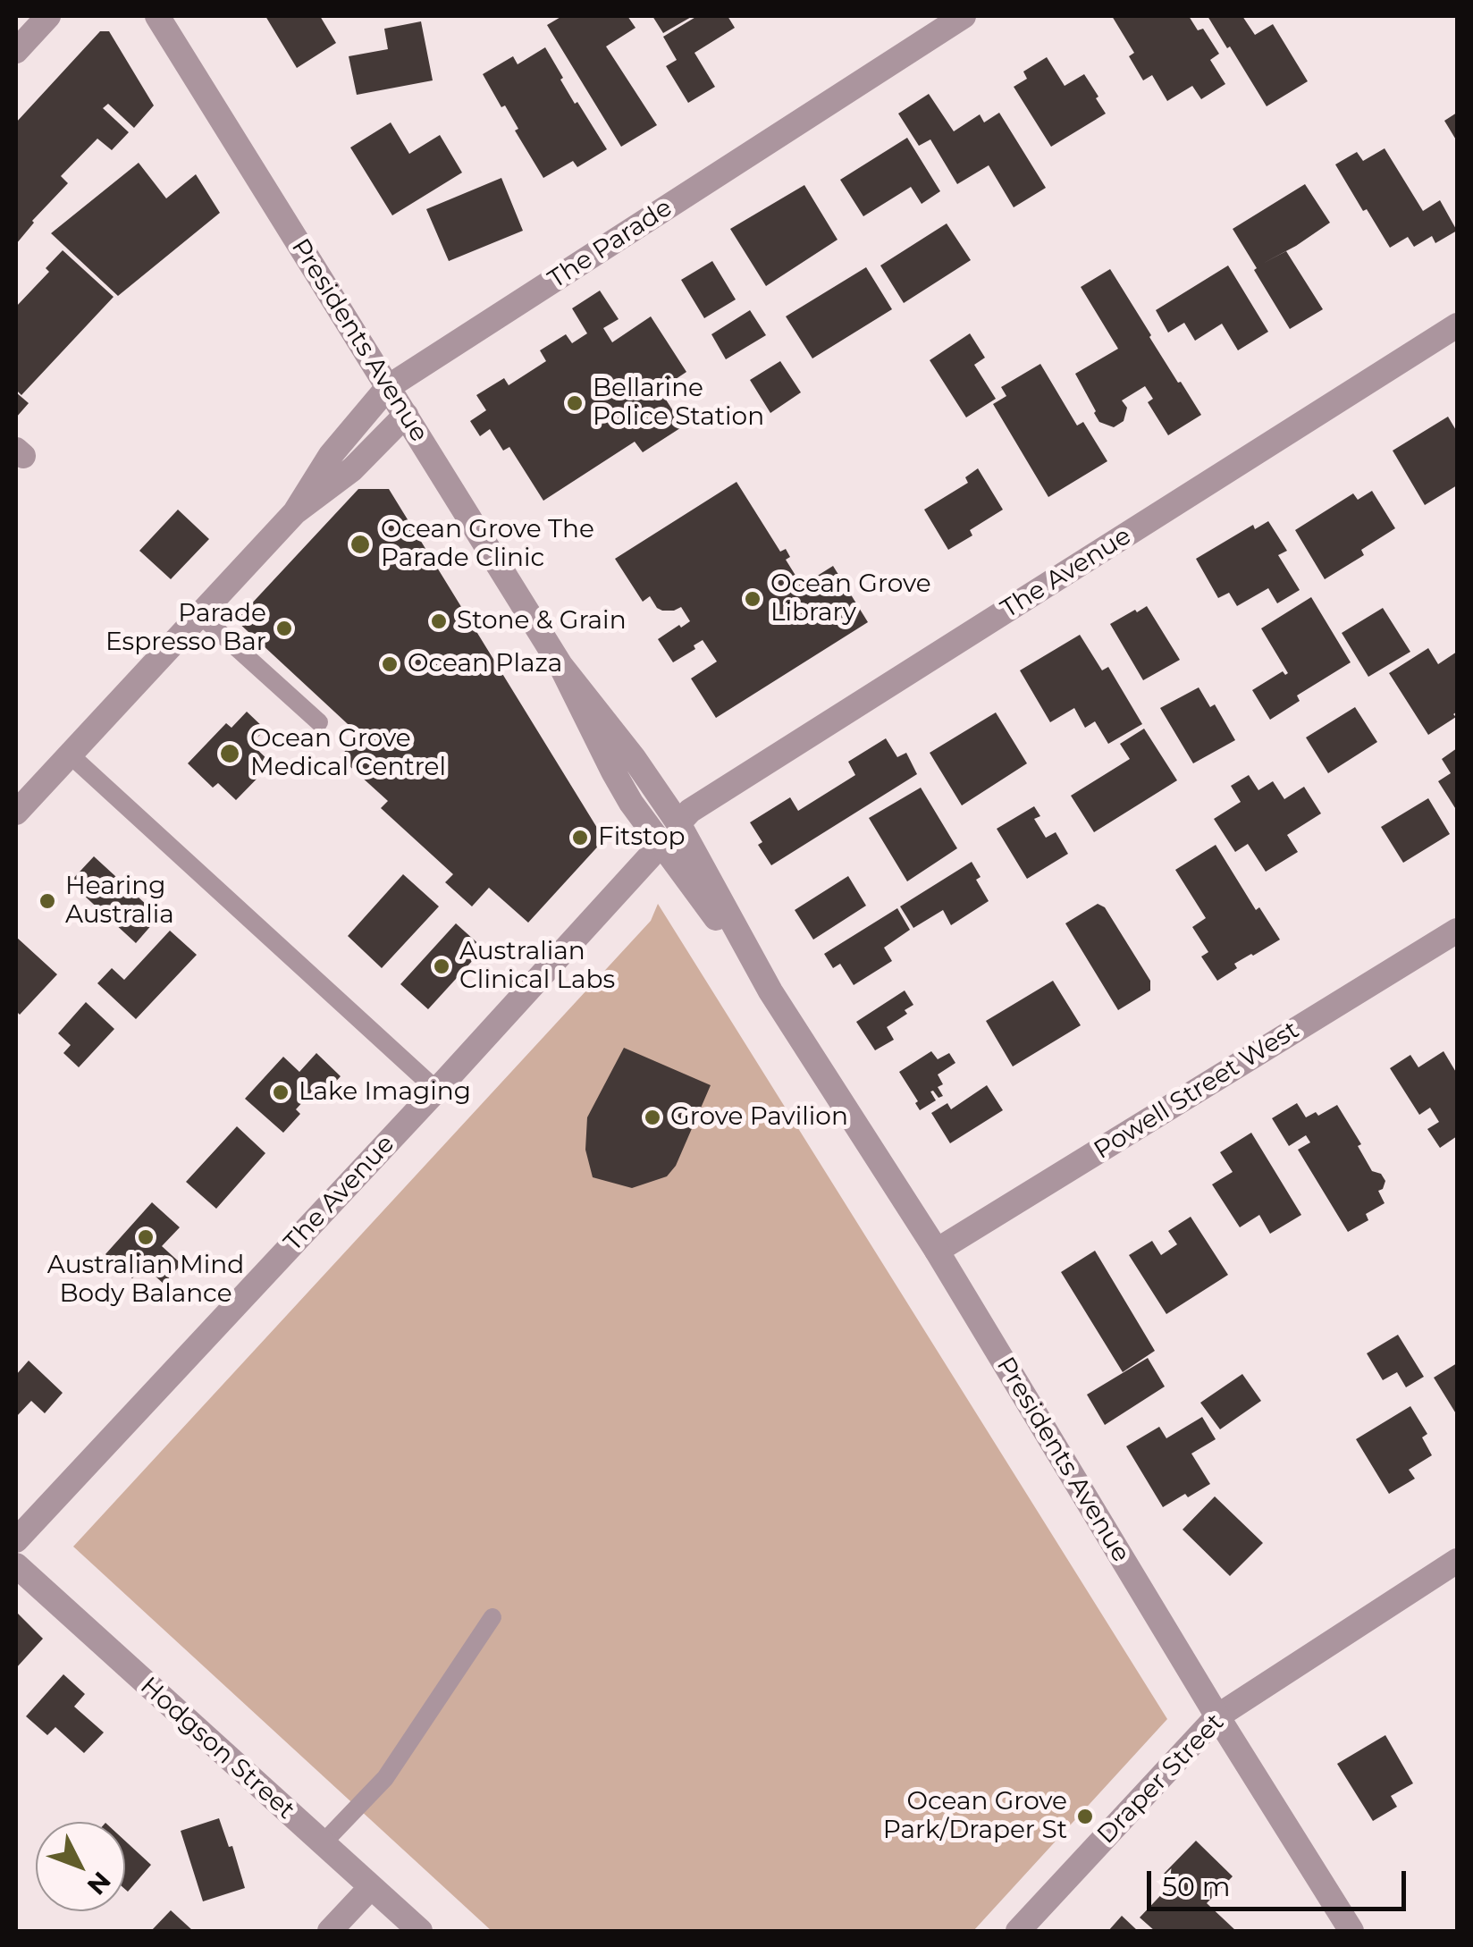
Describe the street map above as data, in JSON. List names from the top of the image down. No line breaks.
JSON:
{"streets":{"street":["The Parade","Presidents Avenue","The Avenue","Powell Street West","Hodgson Street","Draper Street"]},"crossings":[["The Parade","Presidents Avenue"],["Presidents Avenue","The Avenue"],["Presidents Avenue","Powell Street West"],["Presidents Avenue","Draper Street"]],"places":["Bellarine Police Station","Ocean Grove The Parade Clinic","Ocean Grove Library","Stone & Grain","Parade Espresso Bar","Ocean Plaza","Ocean Grove Medical Centrel","Fitstop","Hearing Australia","Australian Clinical Labs","Lake Imaging","Grove Pavilion","Australian Mind Body Balance","Ocean Grove Park/Draper St"],"scale_bar":"50 m","north":"bottom right"}
